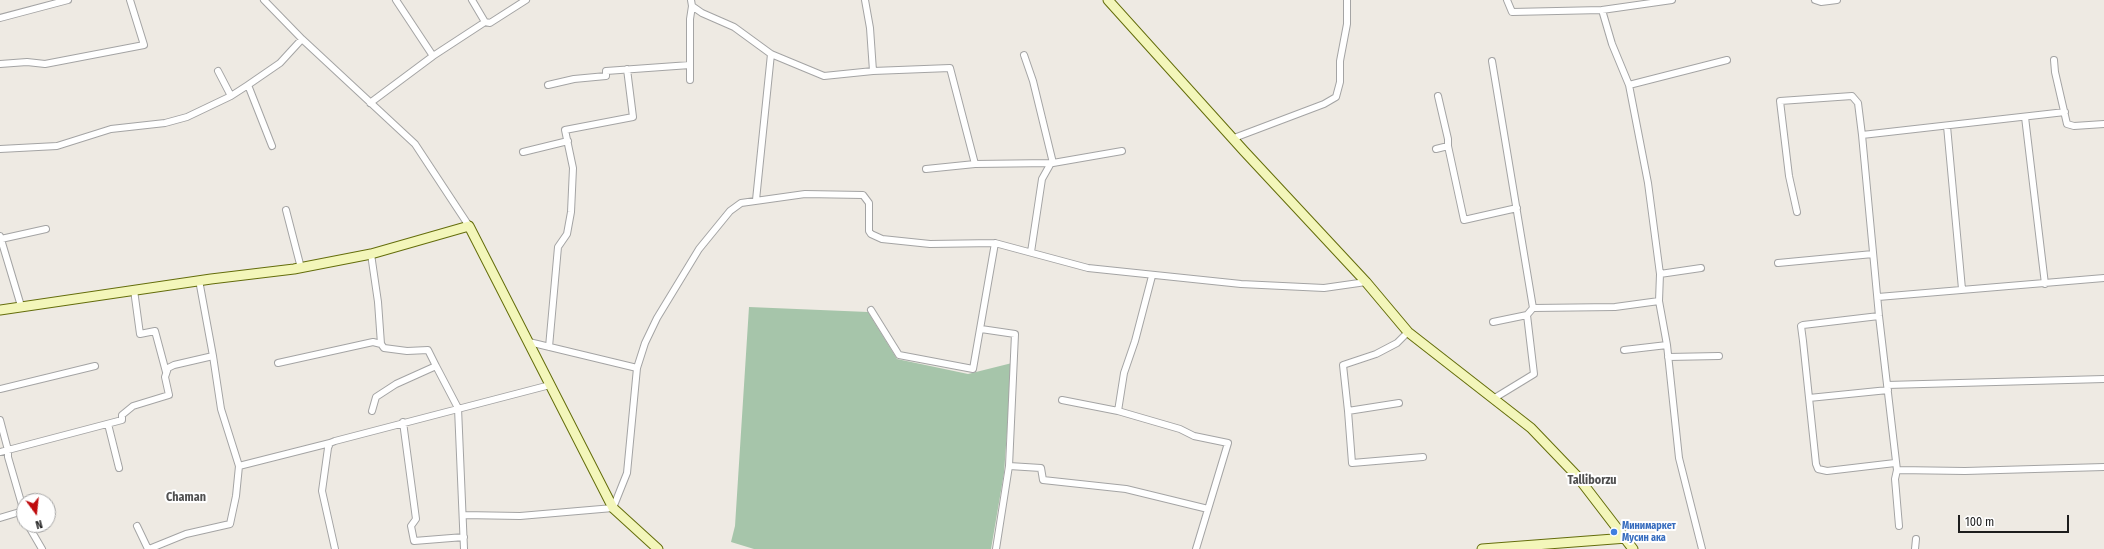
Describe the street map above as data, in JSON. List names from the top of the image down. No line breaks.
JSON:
{"districts":["Talliborzu","Chaman"],"places":["Минимаркет Мусин ака"],"scale_bar":"100 m","north":"bottom"}
